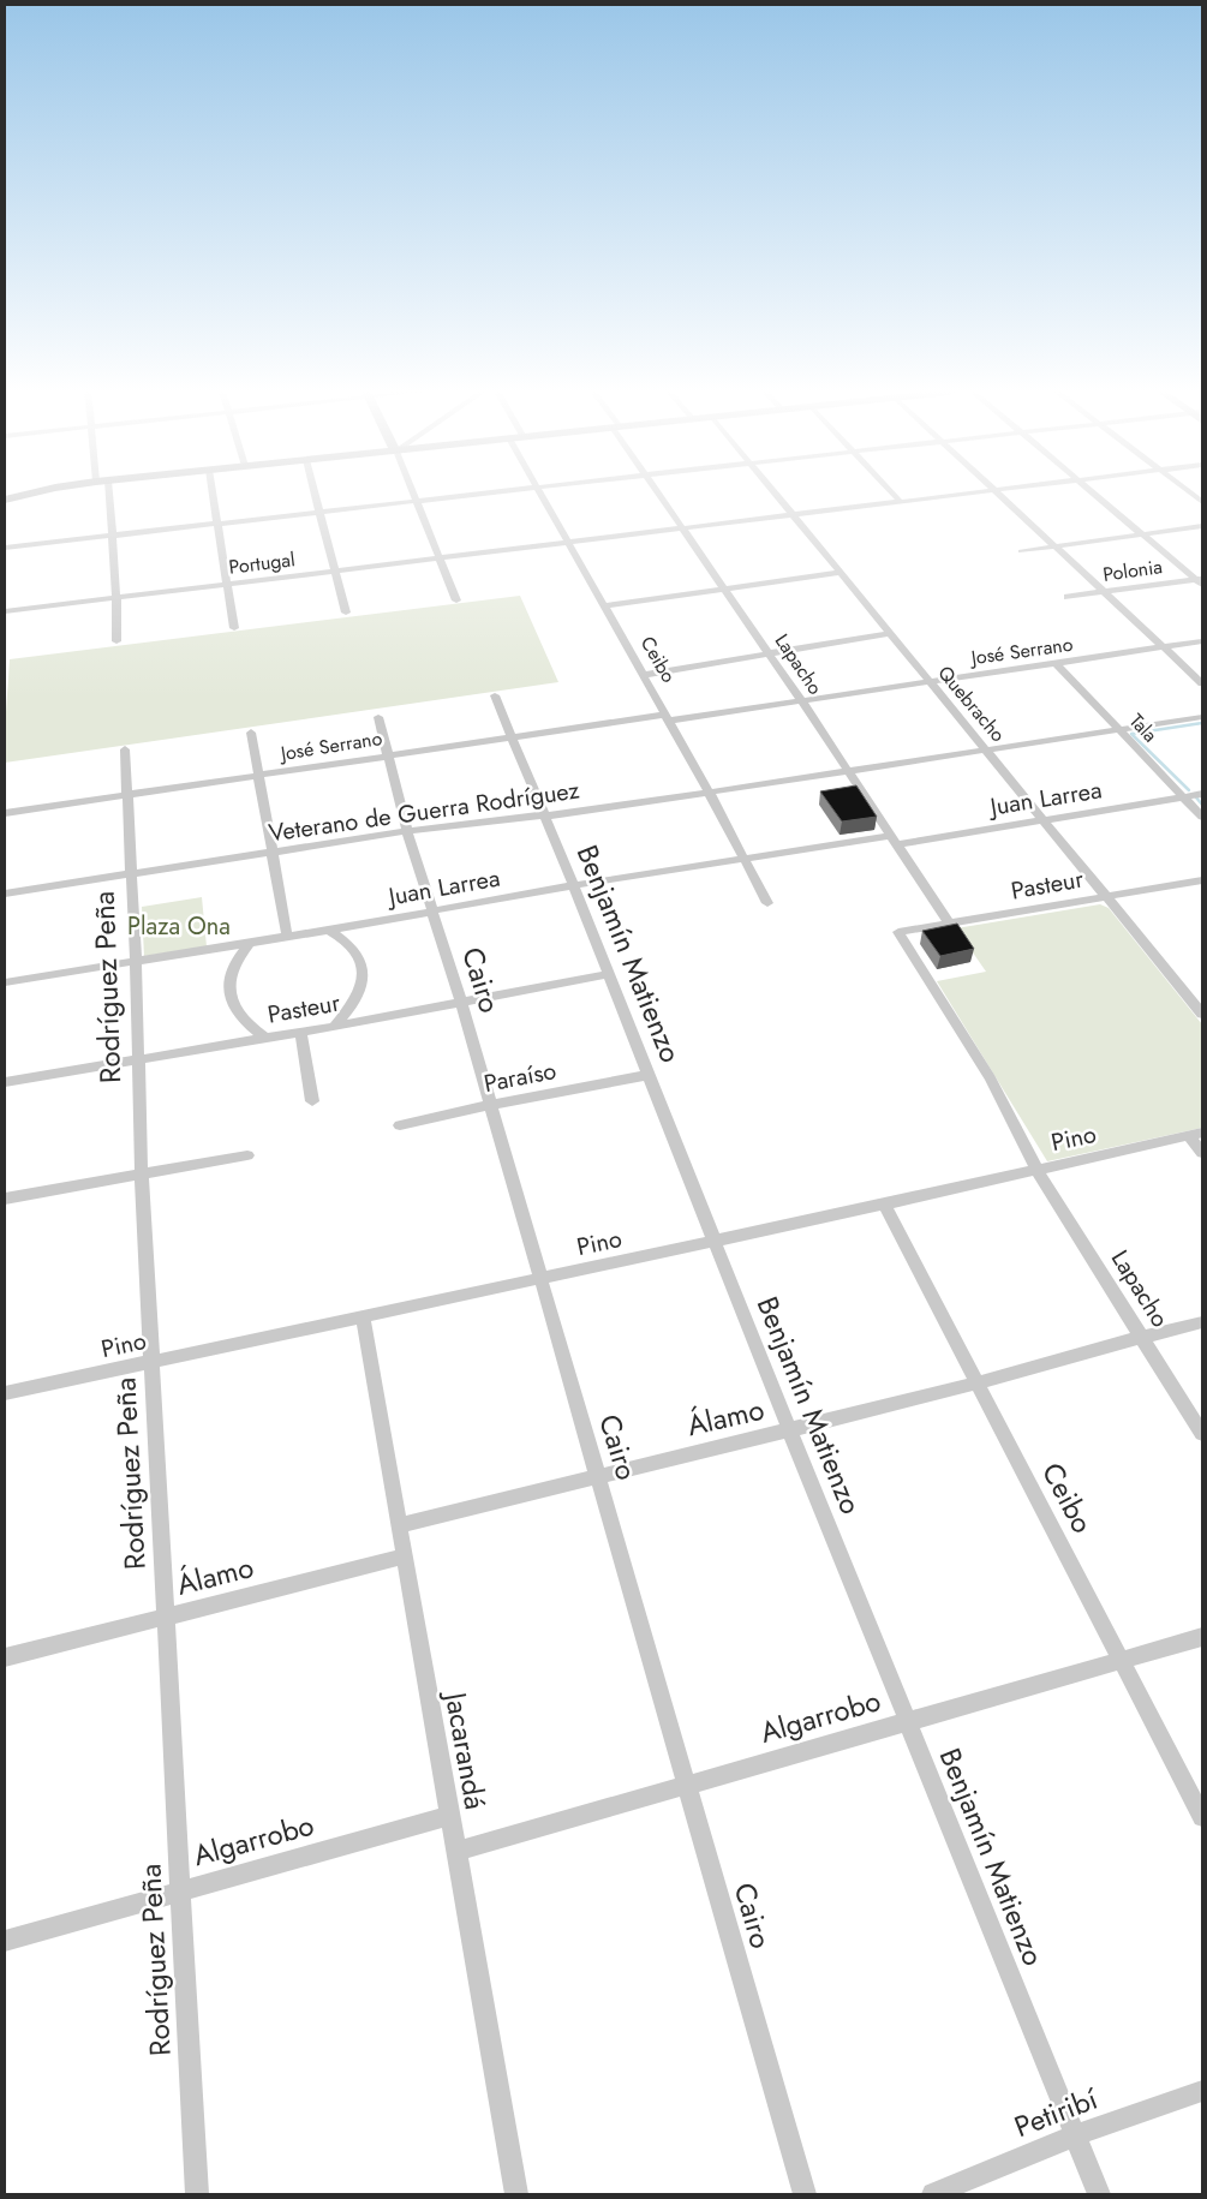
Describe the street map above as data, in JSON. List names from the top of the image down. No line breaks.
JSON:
{"streets":{"street":["Portugal","Polonia","José Serrano","Ceibo","Lapacho","Quebracho","Tala","Juan Larrea","Veterano de Guerra Rodríguez","Pasteur","Benjamín Matienzo","Cairo","Rodríguez Peña","Paraíso","Pino","Álamo","Algarrobo","Jacarandá","Petiribí"]},"crossings":[["Portugal","Ceibo"],["Portugal","Lapacho"],["Portugal","Quebracho"],["José Serrano","Ceibo"],["José Serrano","Lapacho"],["José Serrano","Quebracho"],["José Serrano","Tala"],["José Serrano","Benjamín Matienzo"],["José Serrano","Cairo"],["José Serrano","Rodríguez Peña"],["Ceibo","Juan Larrea"],["Ceibo","Veterano de Guerra Rodríguez"],["Ceibo","Pino"],["Ceibo","Álamo"],["Ceibo","Algarrobo"],["Lapacho","Juan Larrea"],["Lapacho","Veterano de Guerra Rodríguez"],["Lapacho","Pasteur"],["Lapacho","Pino"],["Lapacho","Álamo"],["Quebracho","Juan Larrea"],["Quebracho","Veterano de Guerra Rodríguez"],["Quebracho","Pasteur"],["Tala","Juan Larrea"],["Tala","Veterano de Guerra Rodríguez"],["Juan Larrea","Pasteur"],["Juan Larrea","Benjamín Matienzo"],["Juan Larrea","Cairo"],["Juan Larrea","Rodríguez Peña"],["Veterano de Guerra Rodríguez","Benjamín Matienzo"],["Veterano de Guerra Rodríguez","Cairo"],["Veterano de Guerra Rodríguez","Rodríguez Peña"],["Pasteur","Benjamín Matienzo"],["Pasteur","Cairo"],["Pasteur","Rodríguez Peña"],["Benjamín Matienzo","Paraíso"],["Benjamín Matienzo","Pino"],["Benjamín Matienzo","Álamo"],["Benjamín Matienzo","Algarrobo"],["Benjamín Matienzo","Petiribí"],["Cairo","Paraíso"],["Cairo","Pino"],["Cairo","Álamo"],["Cairo","Algarrobo"],["Rodríguez Peña","Pino"],["Rodríguez Peña","Álamo"],["Rodríguez Peña","Algarrobo"],["Pino","Jacarandá"],["Álamo","Jacarandá"],["Algarrobo","Jacarandá"]],"parks":["Plaza Ona"]}
